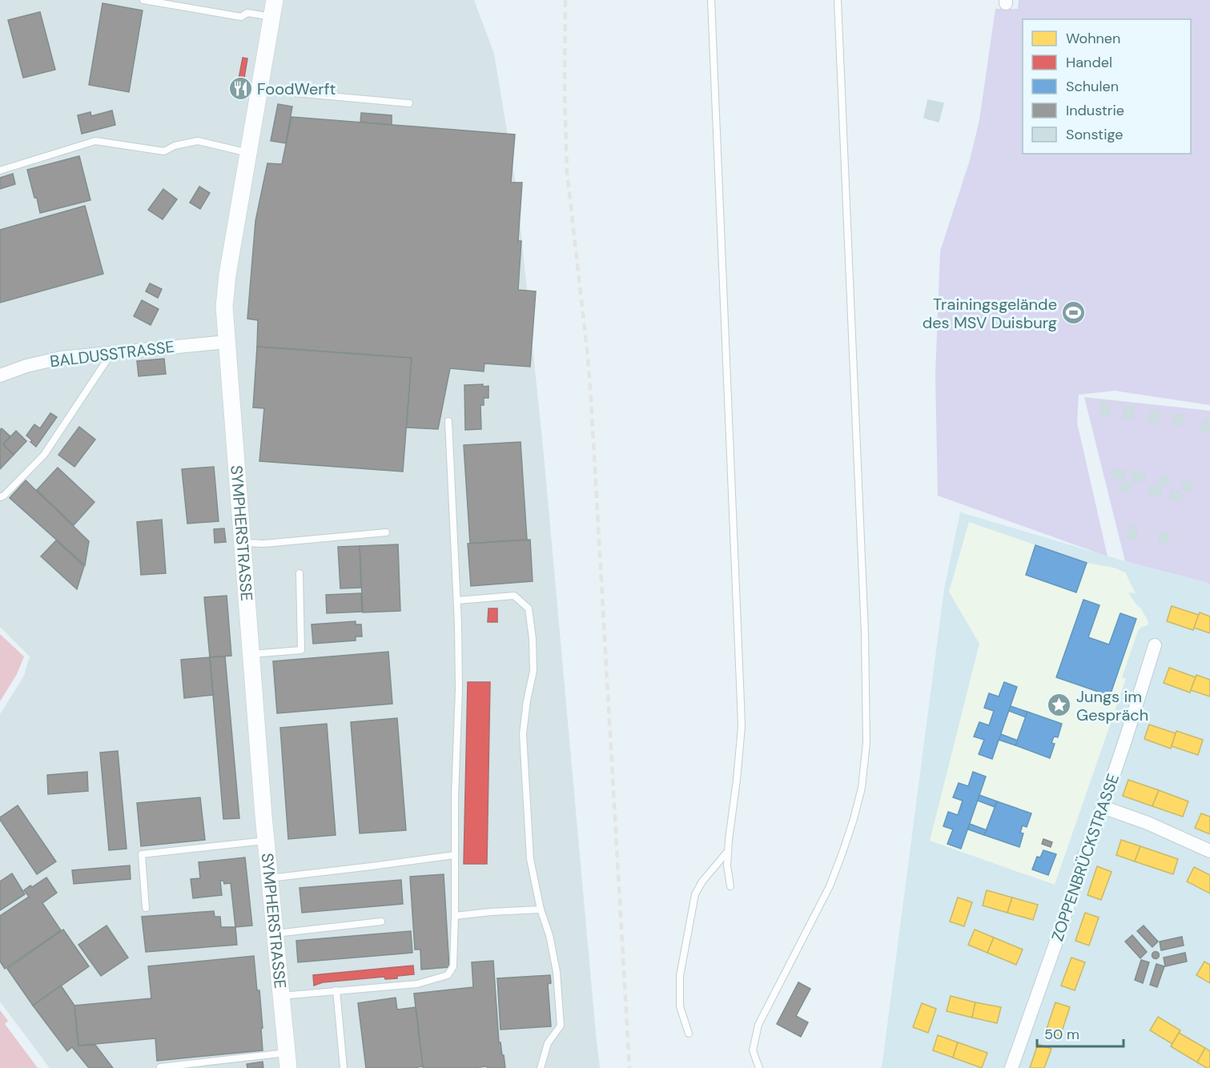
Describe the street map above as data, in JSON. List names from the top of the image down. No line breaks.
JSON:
{"streets":{"street":["BALDUSSTRASSE","SYMPHERSTRASSE","ZOPPENBRÜCKSTRASSE"]},"crossings":[["BALDUSSTRASSE","SYMPHERSTRASSE"]],"places":{"restaurant":["FoodWerft"],"sports":["Trainingsgelände des MSV Duisburg"],"place":["Jungs im Gespräch"]},"legend":["Wohnen","Handel","Schulen","Industrie","Sonstige"],"scale_bar":"50 m"}
